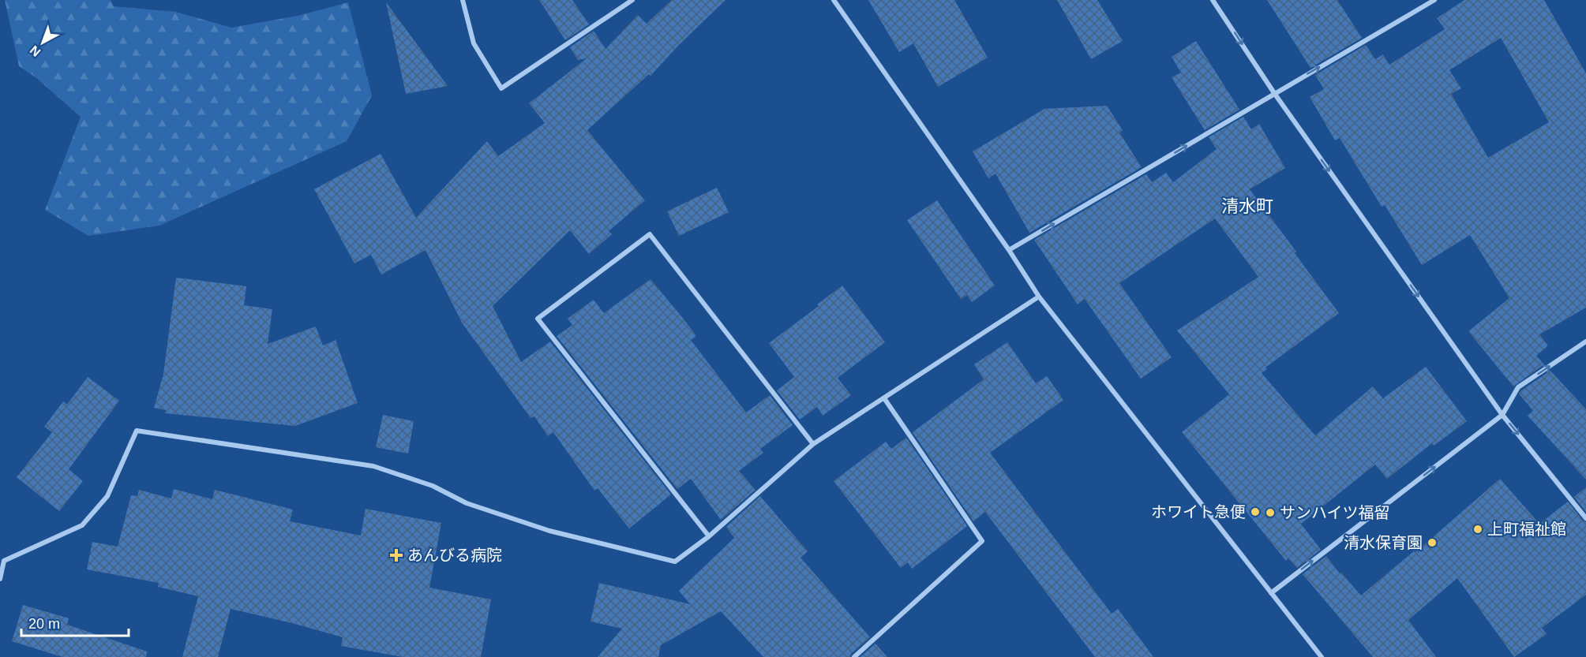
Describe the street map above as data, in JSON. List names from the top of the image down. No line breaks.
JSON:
{"districts":["清水町"],"places":{"other":["ホワイト急便","サンハイツ福留","上町福祉館","清水保育園"],"health":["あんびる病院"]},"scale_bar":"20 m","north":"bottom left"}
